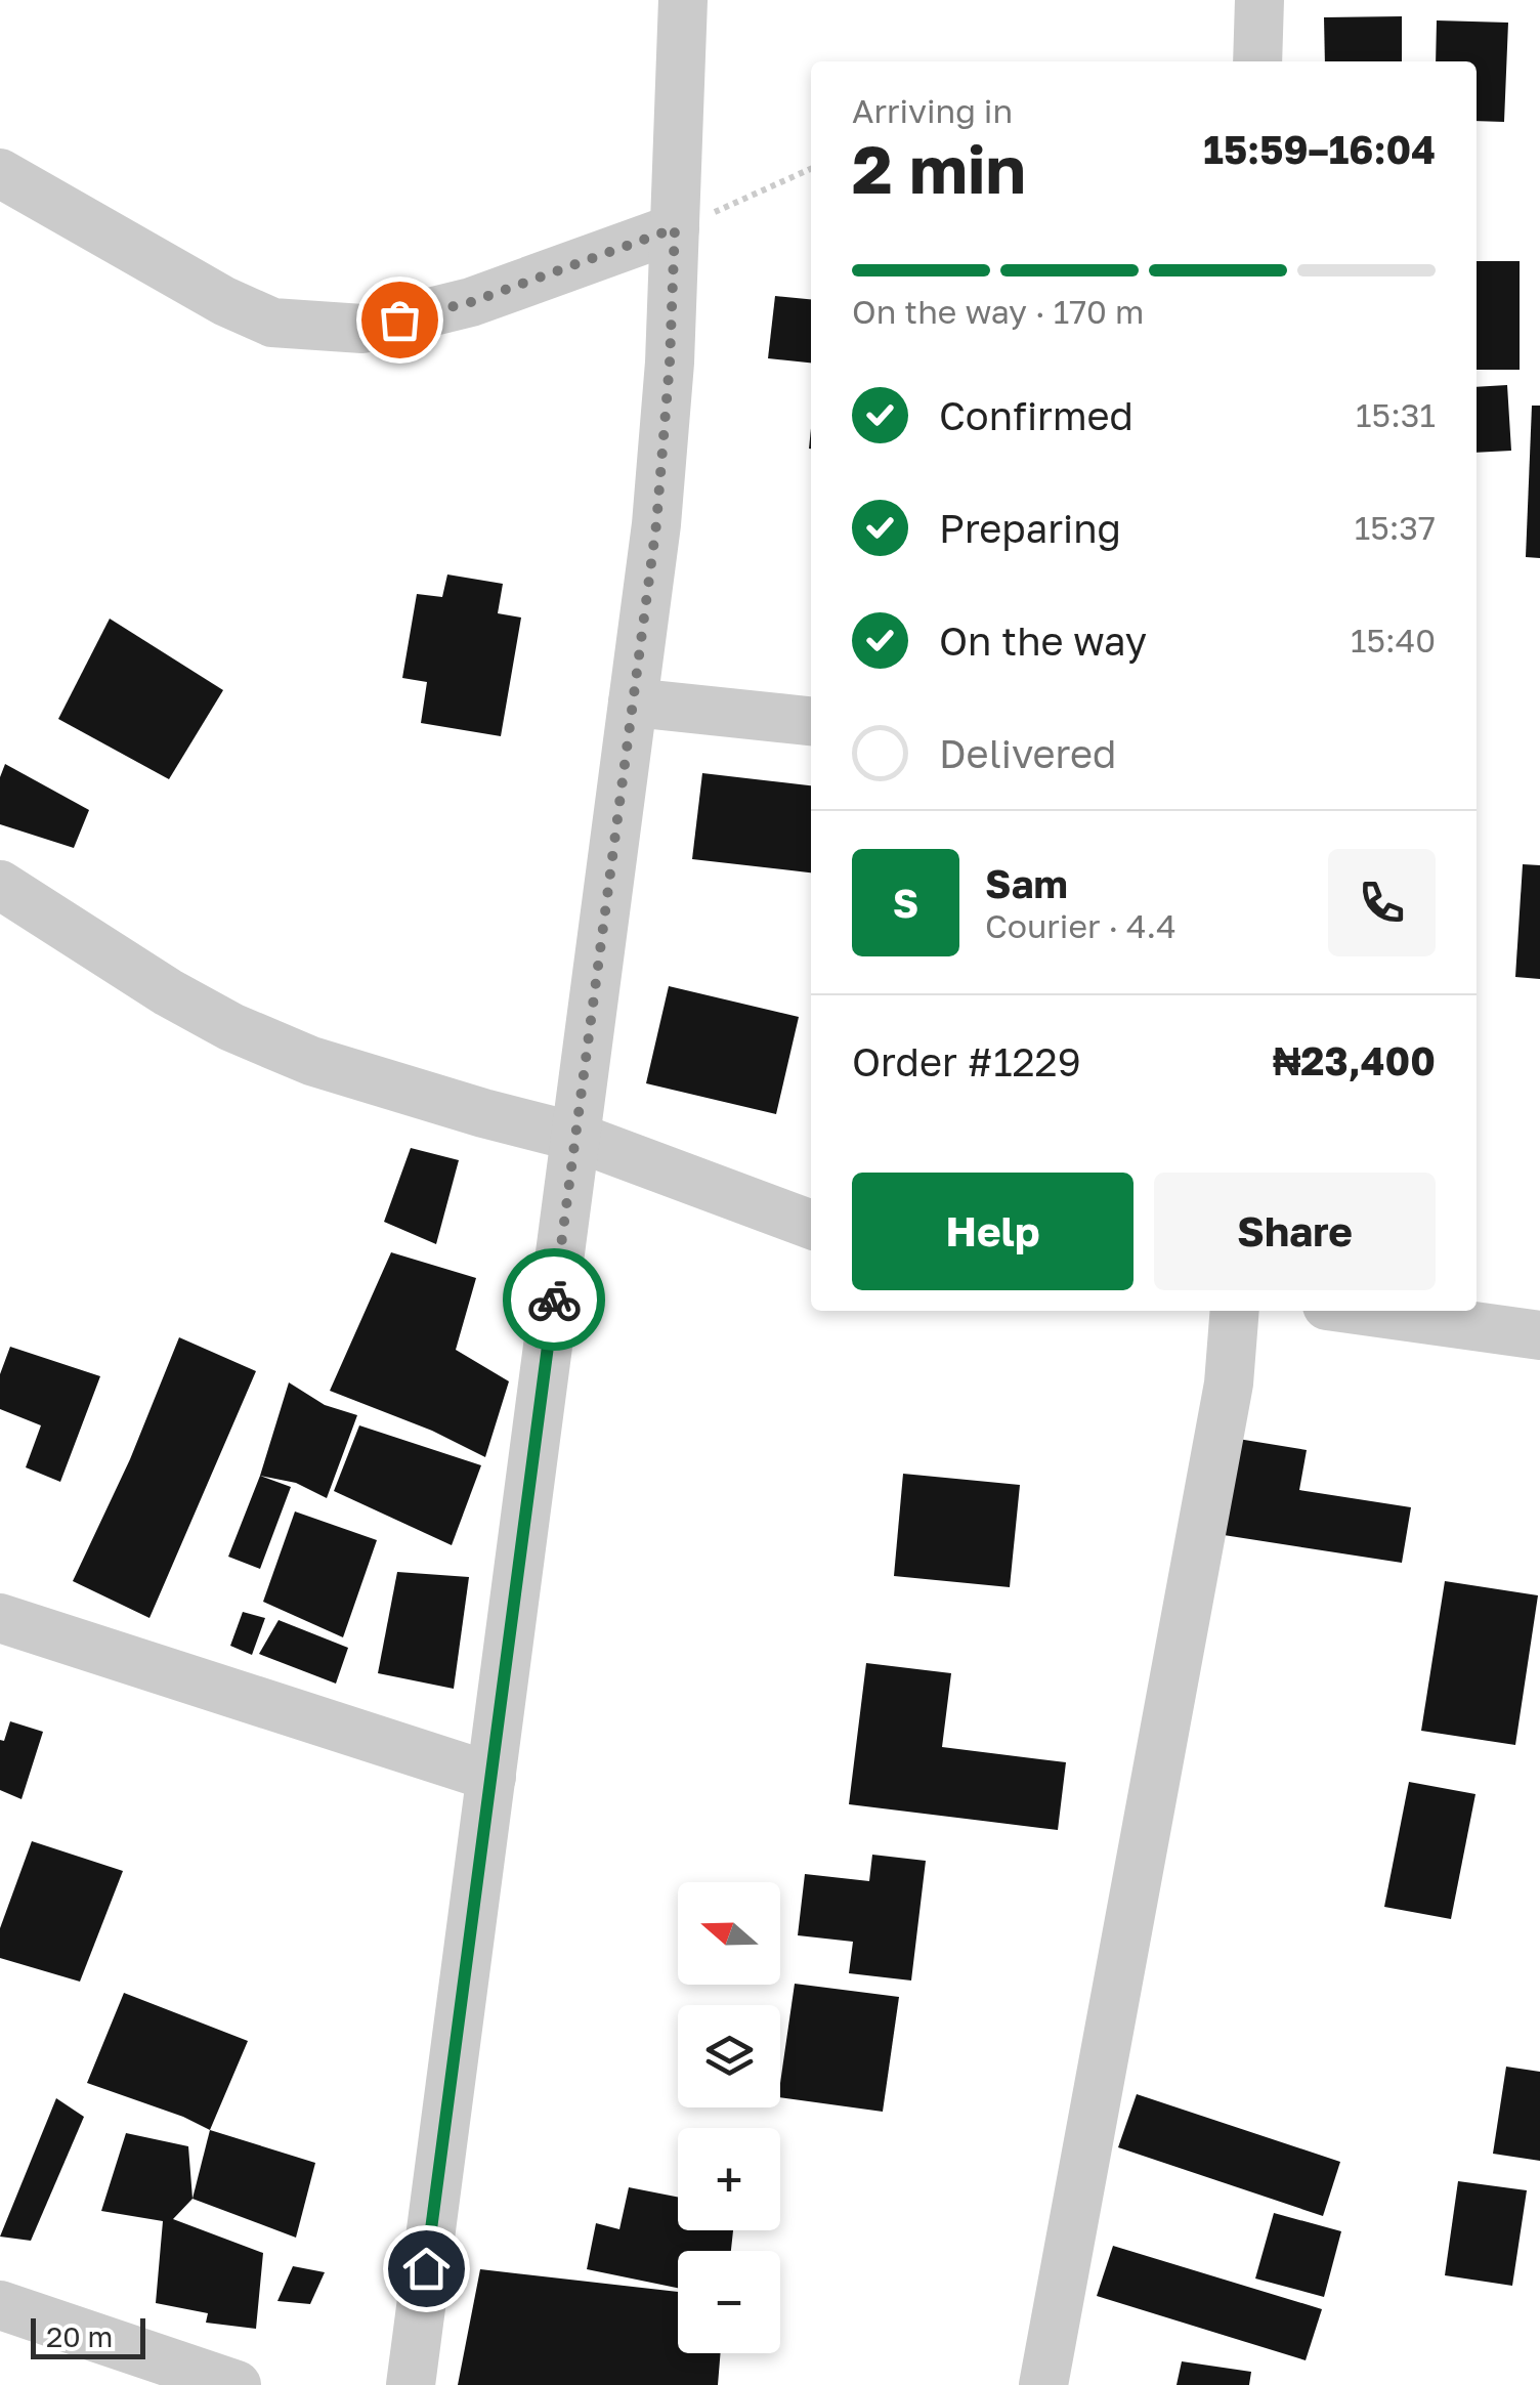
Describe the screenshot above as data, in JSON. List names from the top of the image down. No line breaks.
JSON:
{"scale_bar":"20 m","north":"left","page":{"heading":["2 min","Arriving in","15:59–16:04"],"panel":["Sam","Courier · 4.4","Order #1229","₦23,400"],"bar":"On the way · 170 m","list":[["Confirmed","15:31"],["Preparing","15:37"],["On the way","15:40"],"Delivered"],"round":"S","buttons":["Help","Share"],"map_buttons":["+","−"],"scale":"20 m"}}
